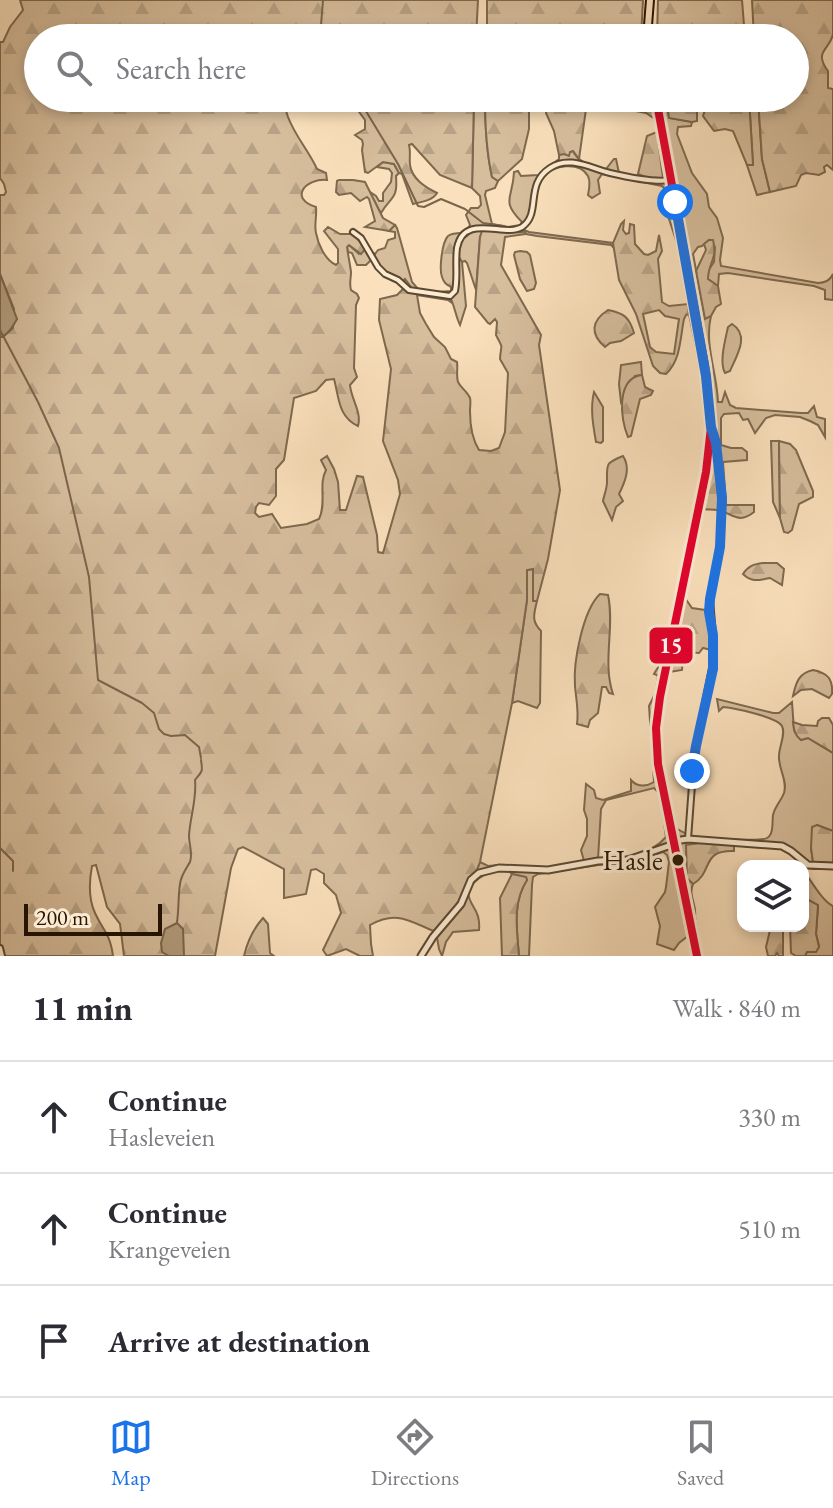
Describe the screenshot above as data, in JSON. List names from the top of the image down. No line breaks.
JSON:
{"places":["Hasle"],"lines":["transit line 15"],"scale_bar":"200 m","page":{"search":"Search here","scale":"200 m","heading":["11 min","Walk · 840 m"],"list":[["Continue","Hasleveien","330 m"],["Continue","Krangeveien","510 m"],"Arrive at destination"],"nav":["Map","Directions","Saved"]}}
